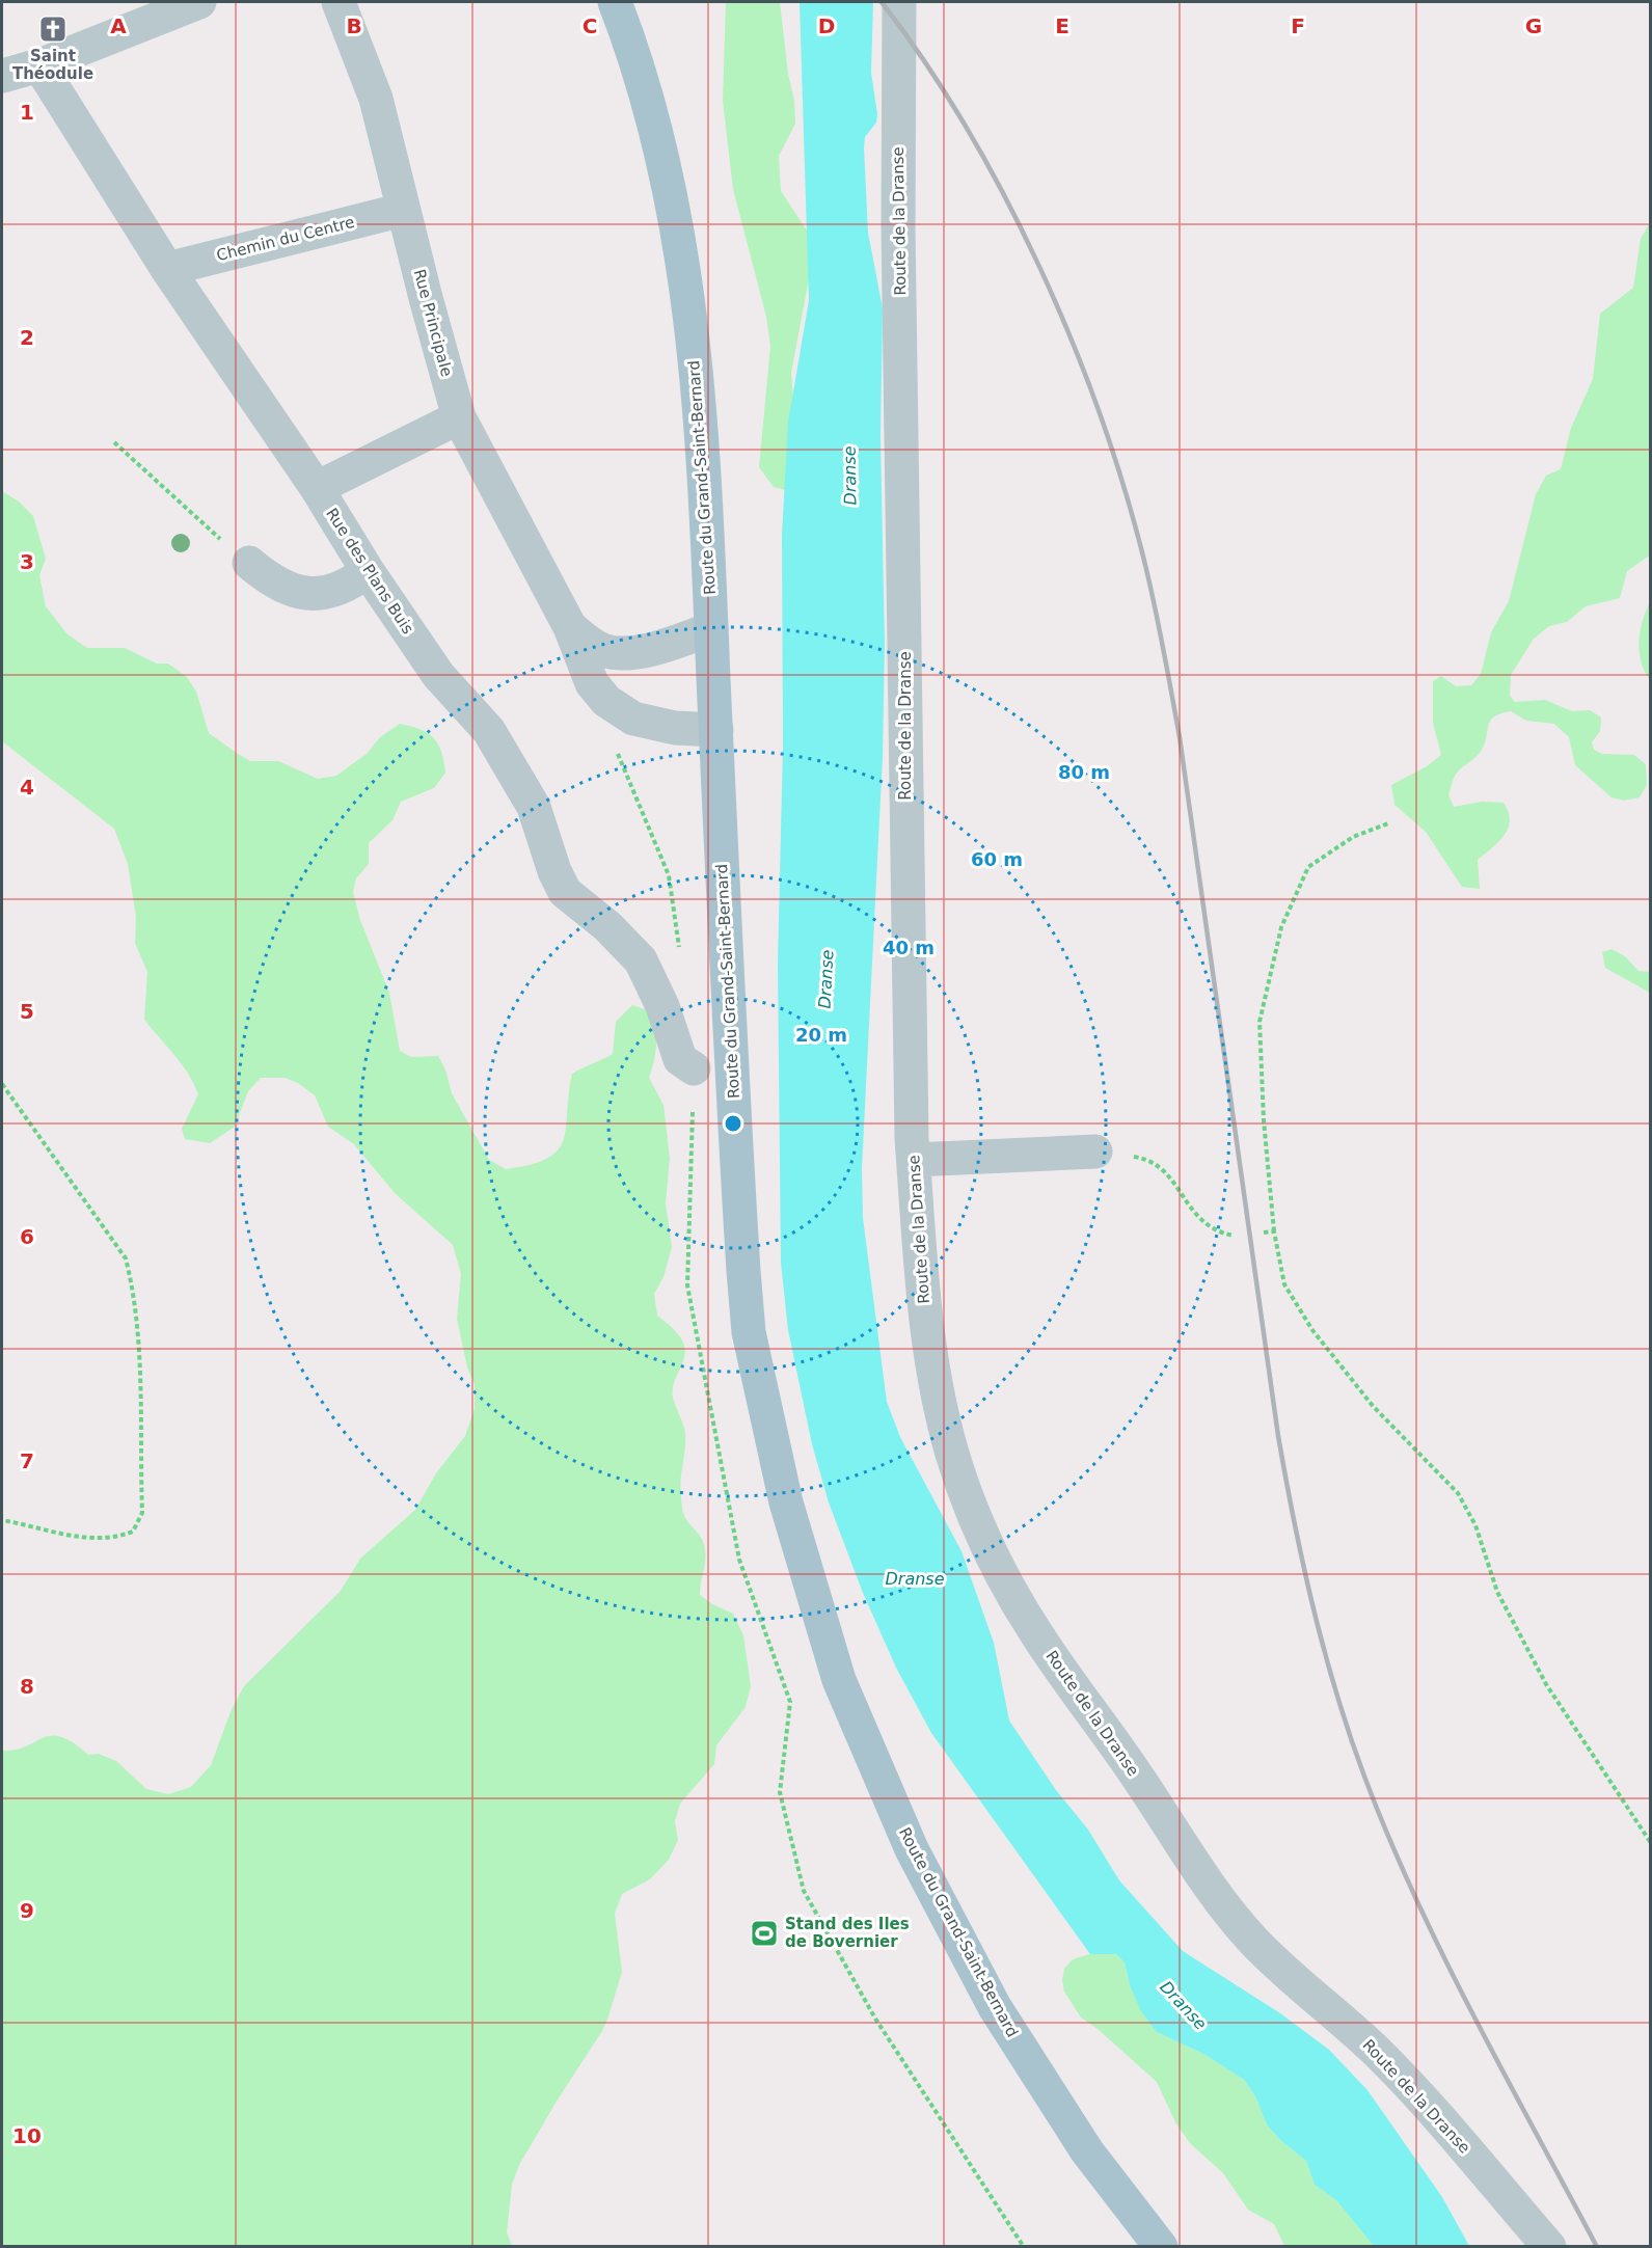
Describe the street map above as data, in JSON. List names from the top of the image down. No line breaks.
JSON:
{"streets":{"main road":["Route du Grand-Saint-Bernard"],"street":["Route de la Dranse","Chemin du Centre","Rue Principale","Rue des Plans Buis"]},"crossings":[["Chemin du Centre","Rue Principale"],["Chemin du Centre","Rue des Plans Buis"],["Rue Principale","Route du Grand-Saint-Bernard"]],"water":["Dranse"],"places":{"church":["Saint Théodule"],"sports":["Stand des Iles de Bovernier"]},"grid":{"columns":["A","B","C","D","E","F","G"],"rows":["1","2","3","4","5","6","7","8","9","10"]},"rings":["80 m","60 m","40 m","20 m"]}
